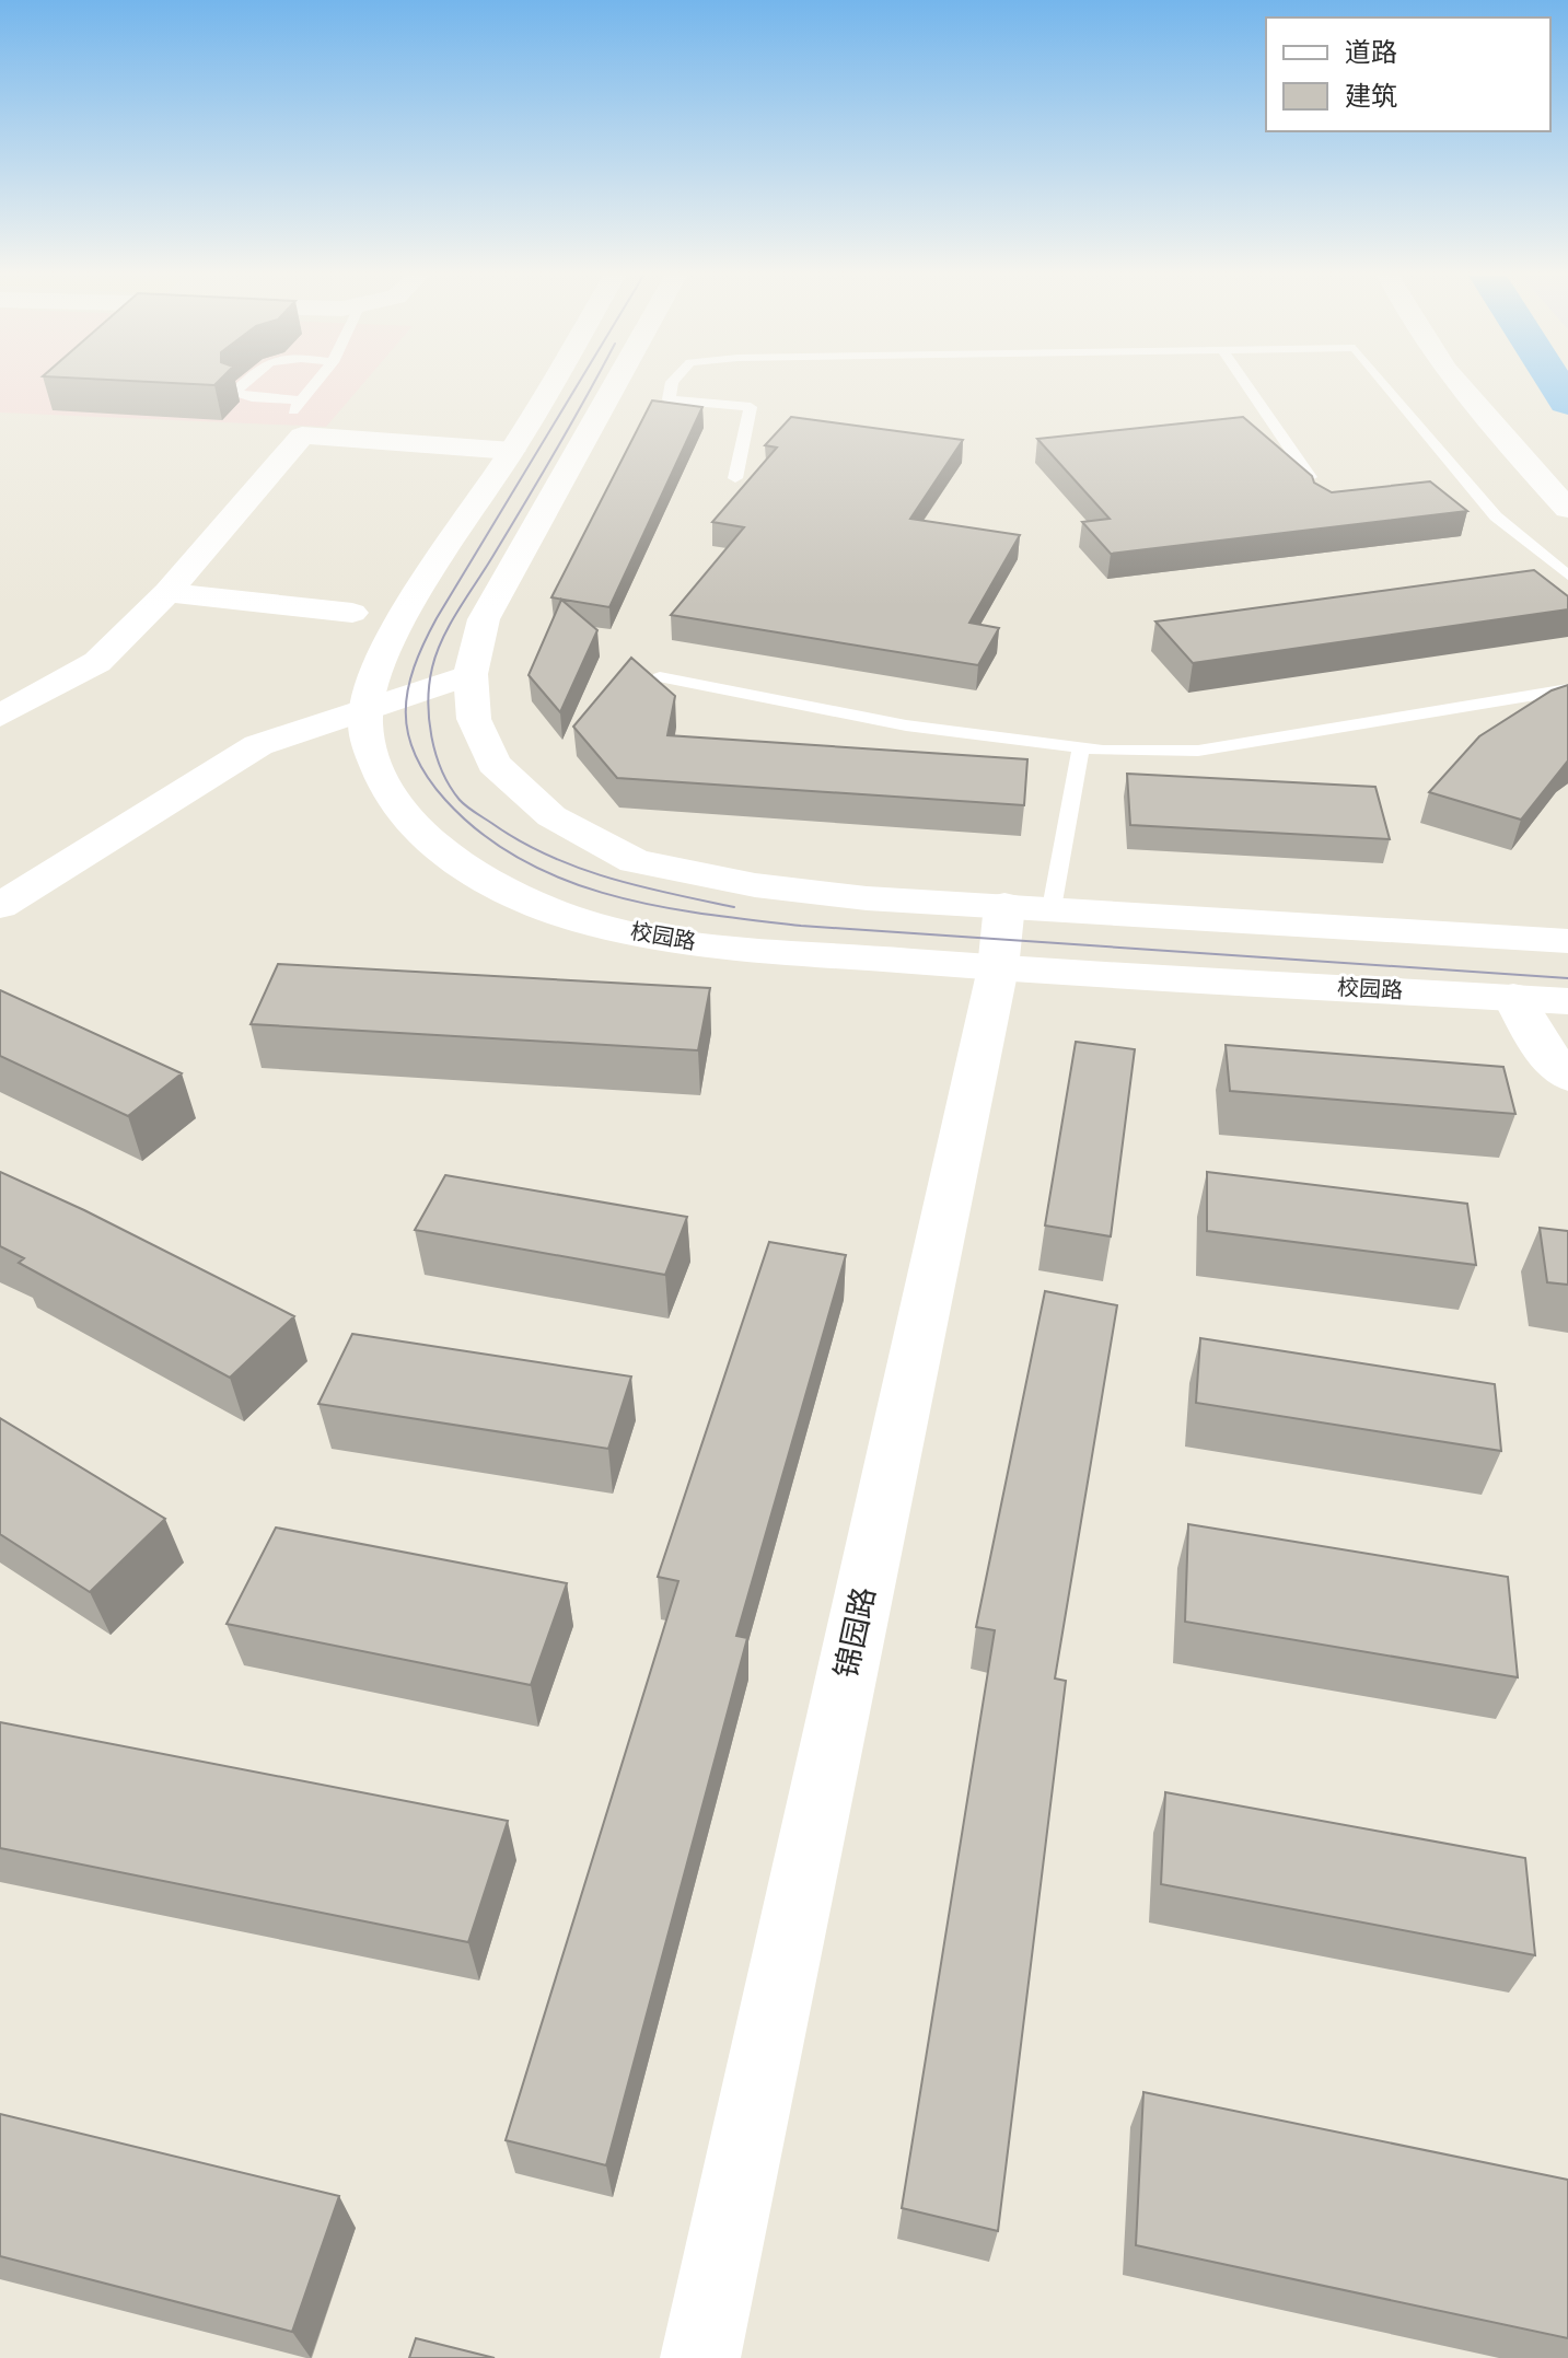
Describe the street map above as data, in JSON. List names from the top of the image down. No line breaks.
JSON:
{"streets":{"street":["校园路","锦园路"]},"crossings":[["校园路","锦园路"]],"legend":["道路","建筑"]}
